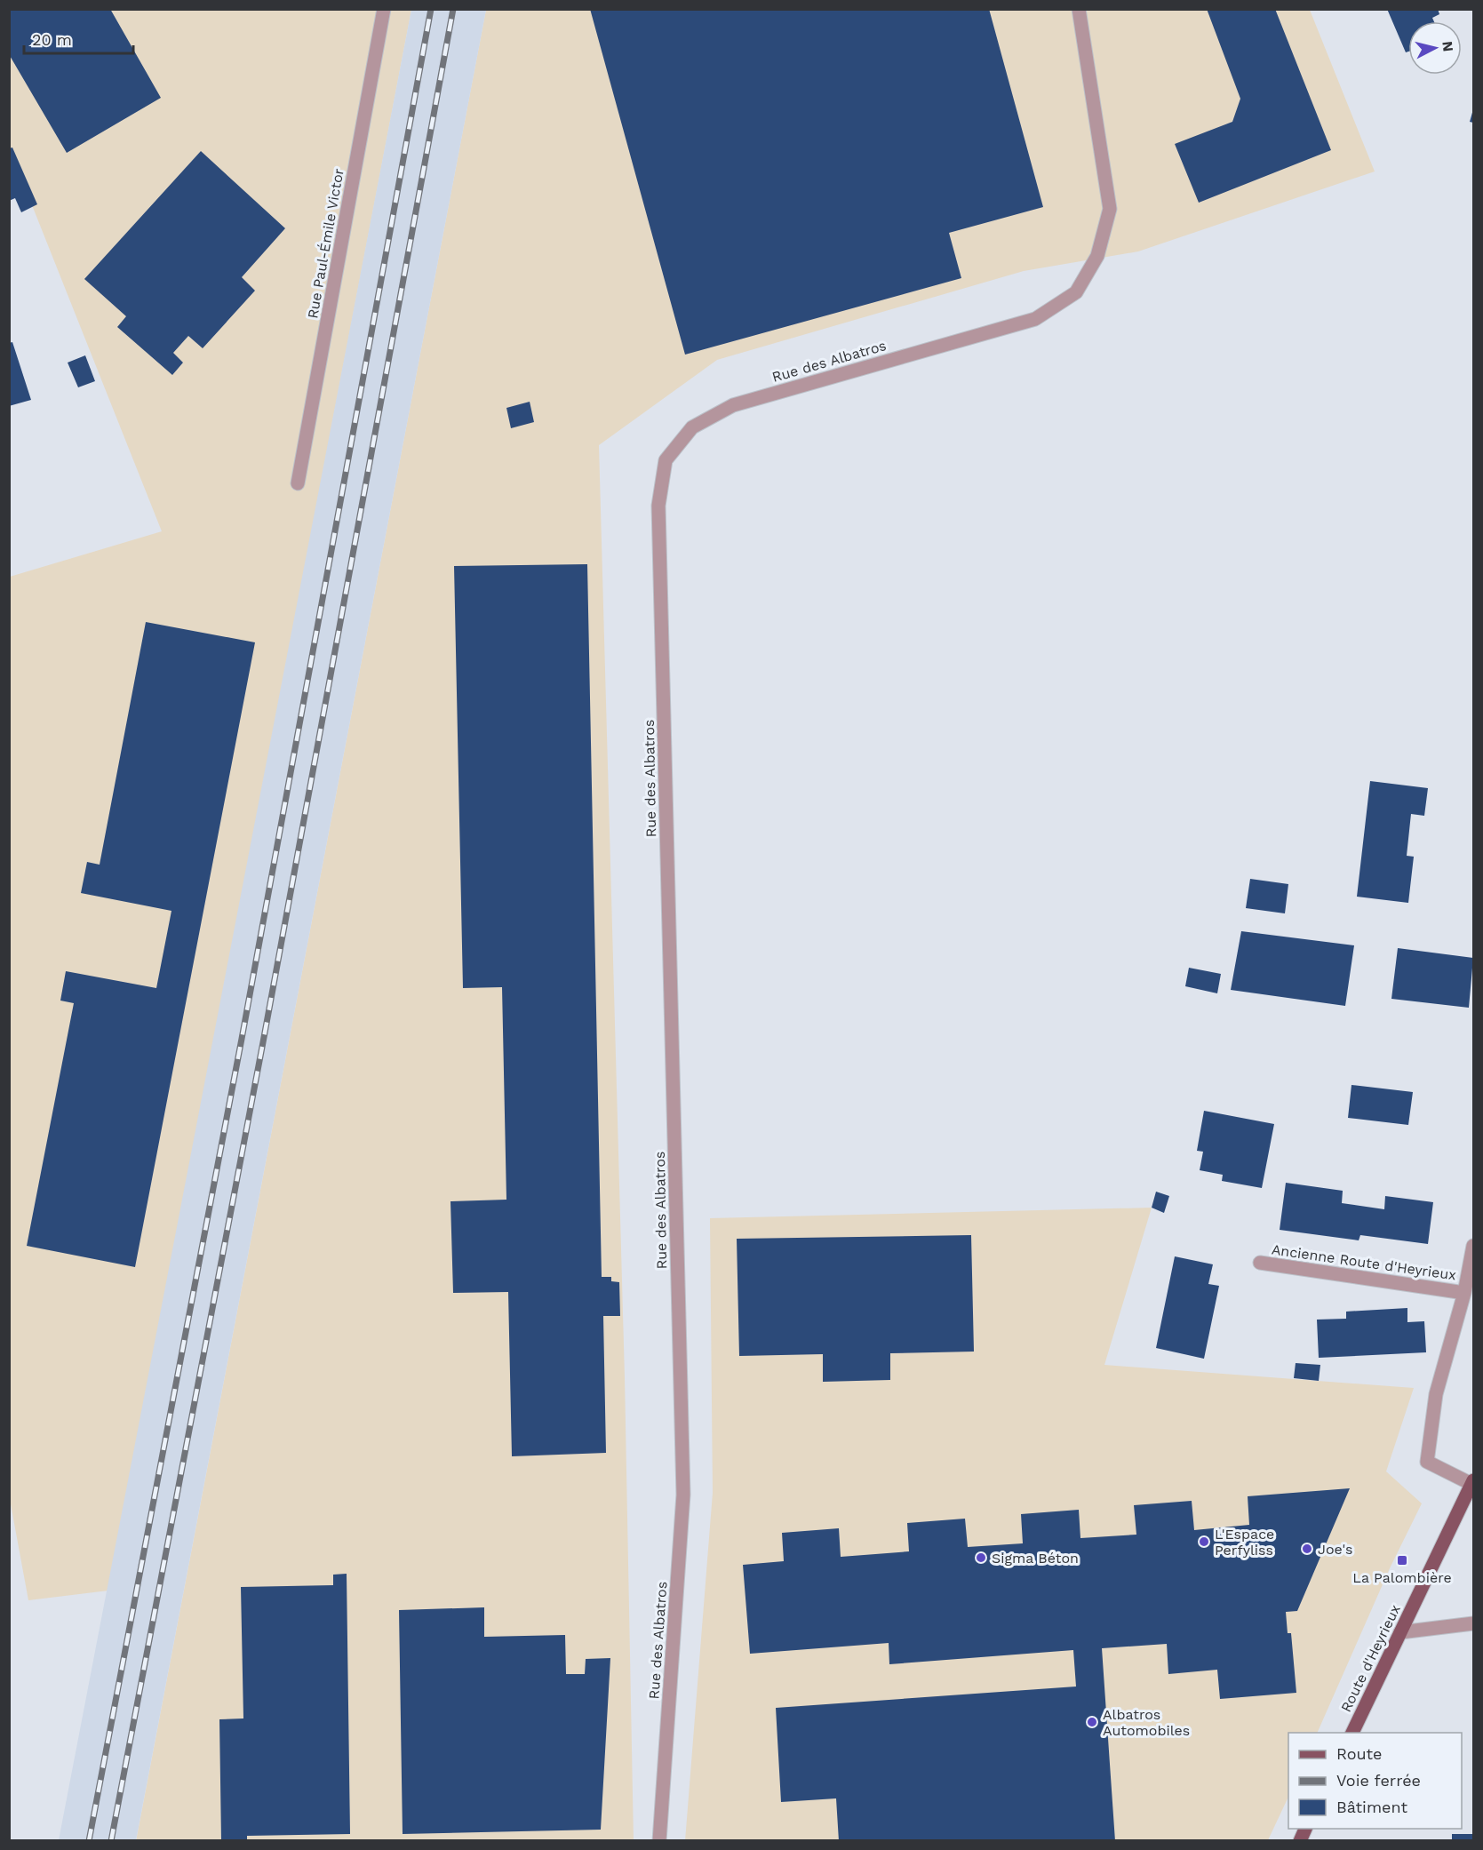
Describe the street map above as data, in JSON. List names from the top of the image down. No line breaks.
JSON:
{"streets":{"main road":["Route d'Heyrieux"],"street":["Rue Paul-Émile Victor","Rue des Albatros","Ancienne Route d'Heyrieux"]},"crossings":[["Ancienne Route d'Heyrieux","Route d'Heyrieux"]],"places":{"other":["L'Espace Perfyliss","Joe's","Sigma Béton","Albatros Automobiles"],"transit":["La Palombière"]},"legend":["Route","Voie ferrée","Bâtiment"],"scale_bar":"20 m","north":"right"}
